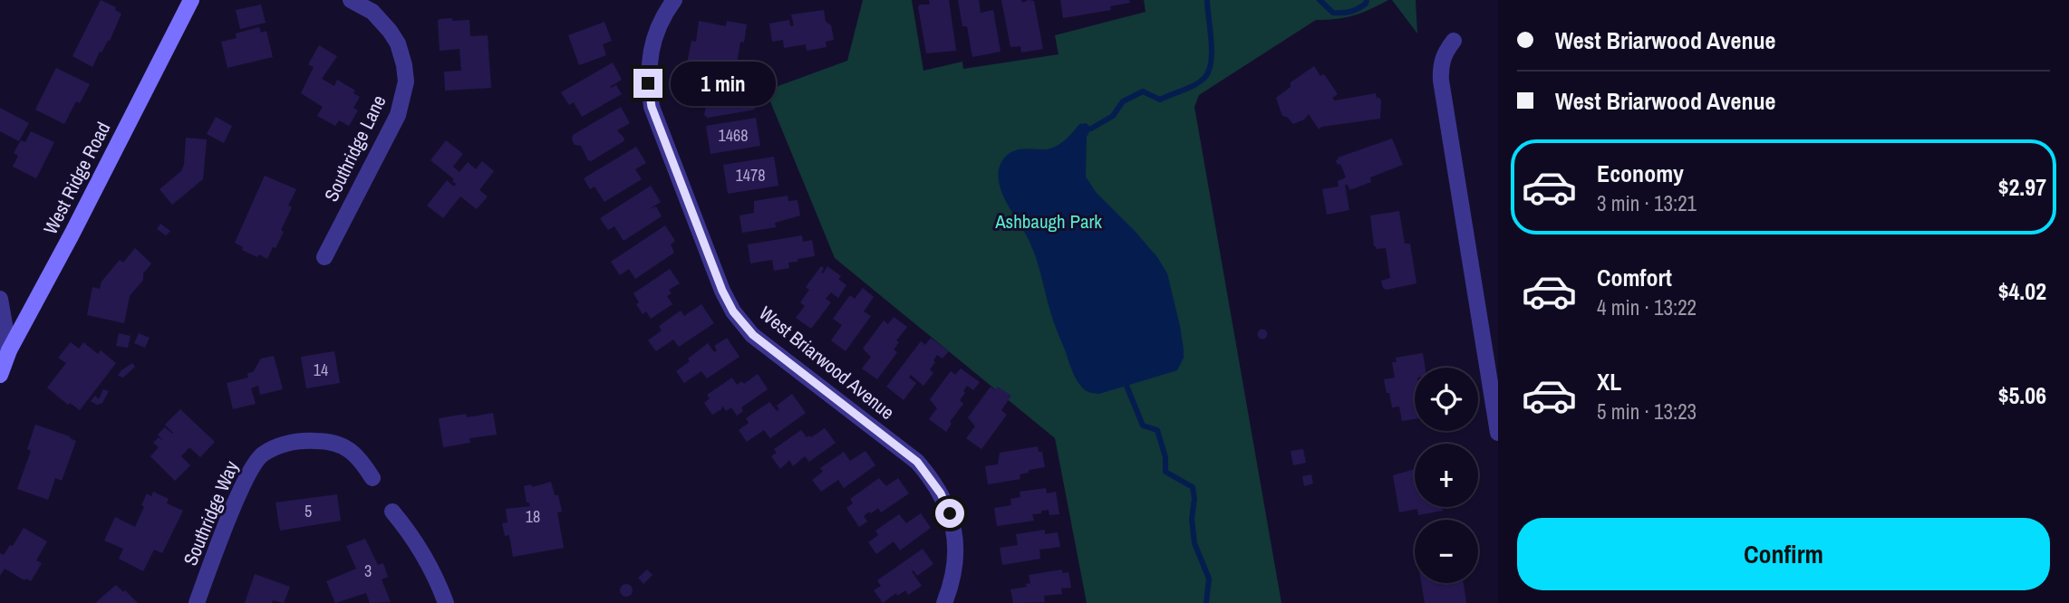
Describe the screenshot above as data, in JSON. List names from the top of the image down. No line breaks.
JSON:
{"streets":{"street":["Southridge Lane","West Ridge Road","West Briarwood Avenue","Southridge Way"]},"parks":["Ashbaugh Park"],"house_numbers":["1468","1478","14","5","18","3"],"page":{"banner":["West Briarwood Avenue","West Briarwood Avenue"],"bubble":"1 min","list":[{"name":"Economy","note":"3 min · 13:21","value":"$2.97"},{"name":"Comfort","note":"4 min · 13:22","value":"$4.02"},{"name":"XL","note":"5 min · 13:23","value":"$5.06"}],"map_buttons":["+","−"],"buttons":"Confirm"}}
